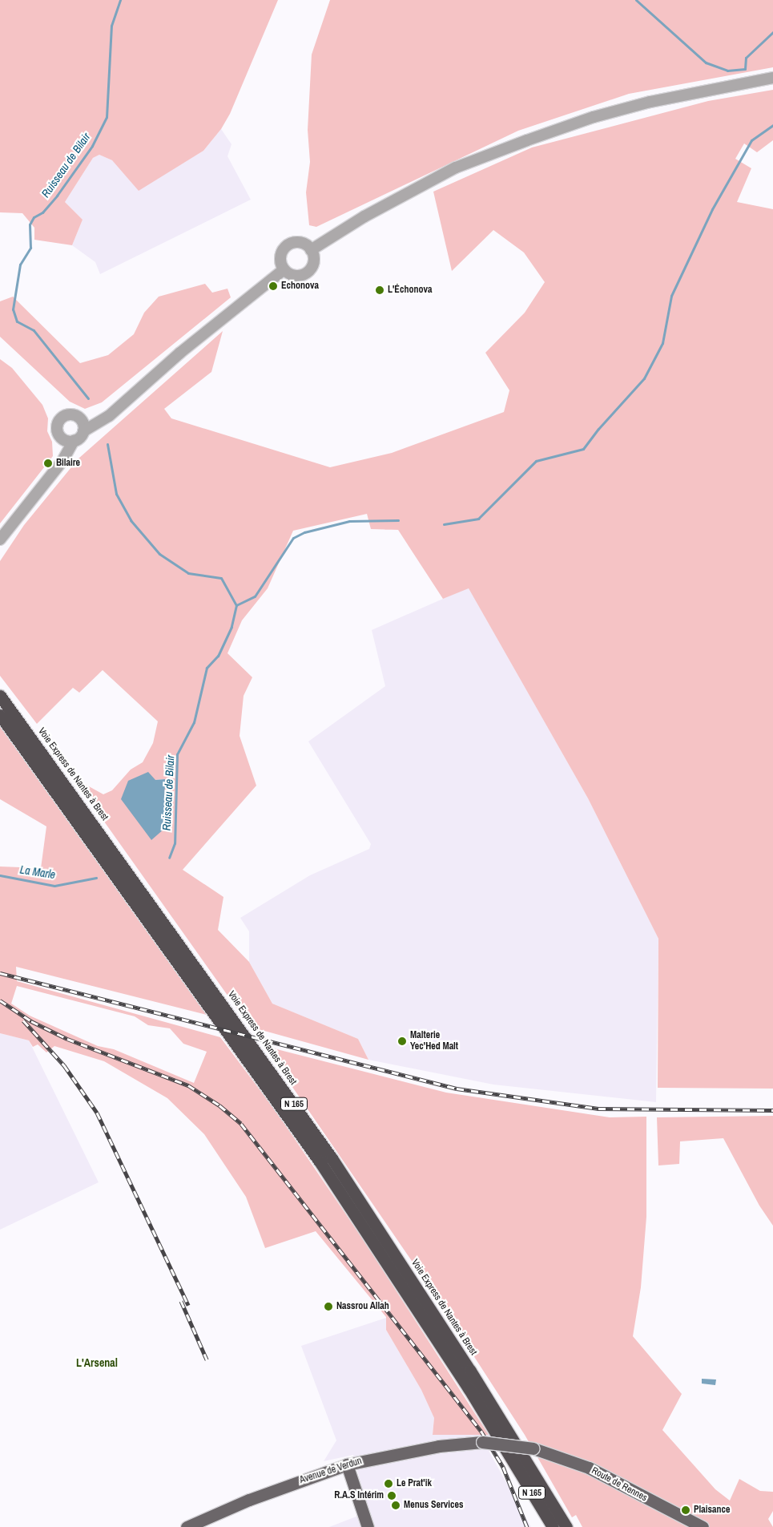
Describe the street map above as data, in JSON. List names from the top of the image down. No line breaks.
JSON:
{"streets":{"highway":["Voie Express de Nantes à Brest","N 165"],"main road":["Avenue de Verdun","Route de Rennes"]},"crossings":[["Avenue de Verdun","Route de Rennes"]],"districts":["L'Arsenal"],"water":["Ruisseau de Bilair","La Marle"],"places":["Echonova","L'Échonova","Bilaire","Malterie Yec'Hed Malt","Nassrou Allah","Le Prat'ik","R.A.S Intérim","Menus Services","Plaisance"]}
